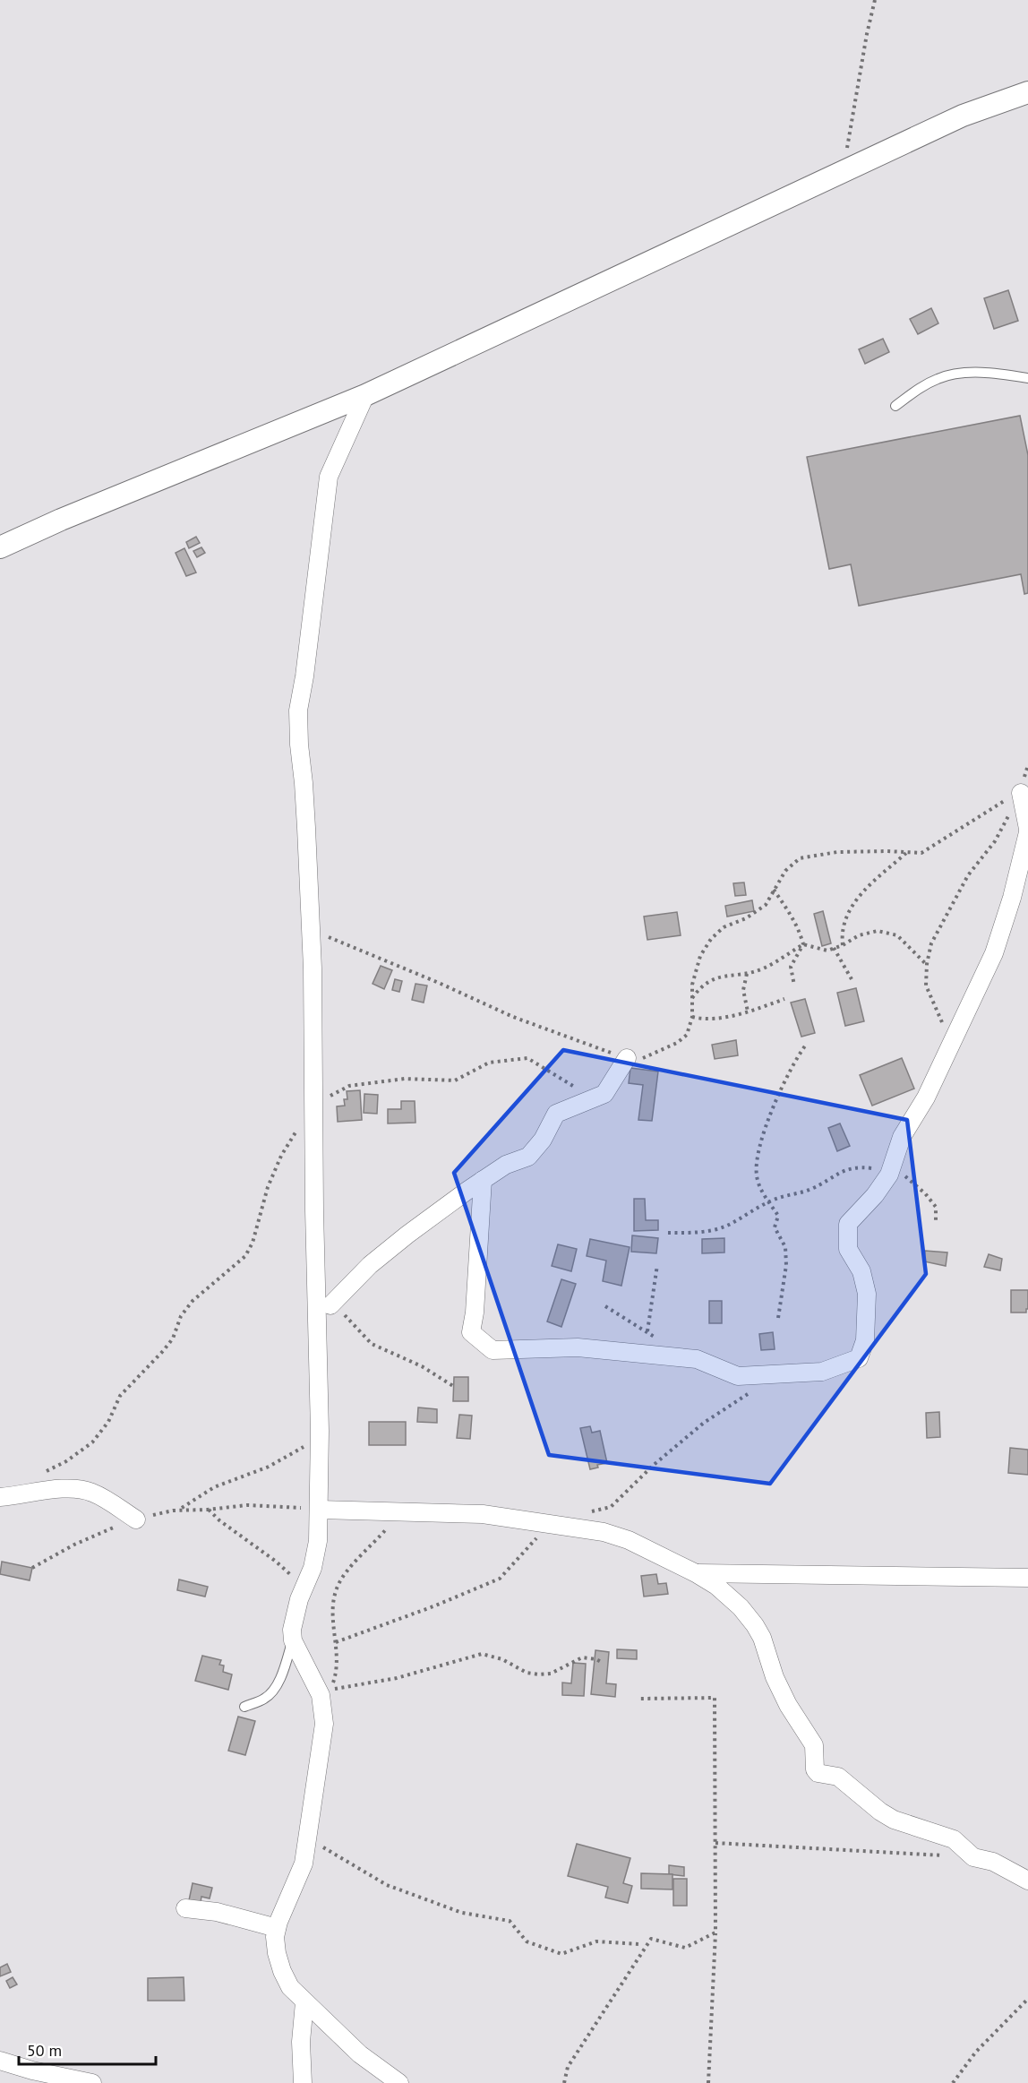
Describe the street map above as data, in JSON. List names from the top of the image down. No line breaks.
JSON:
{"scale_bar":"50 m"}
